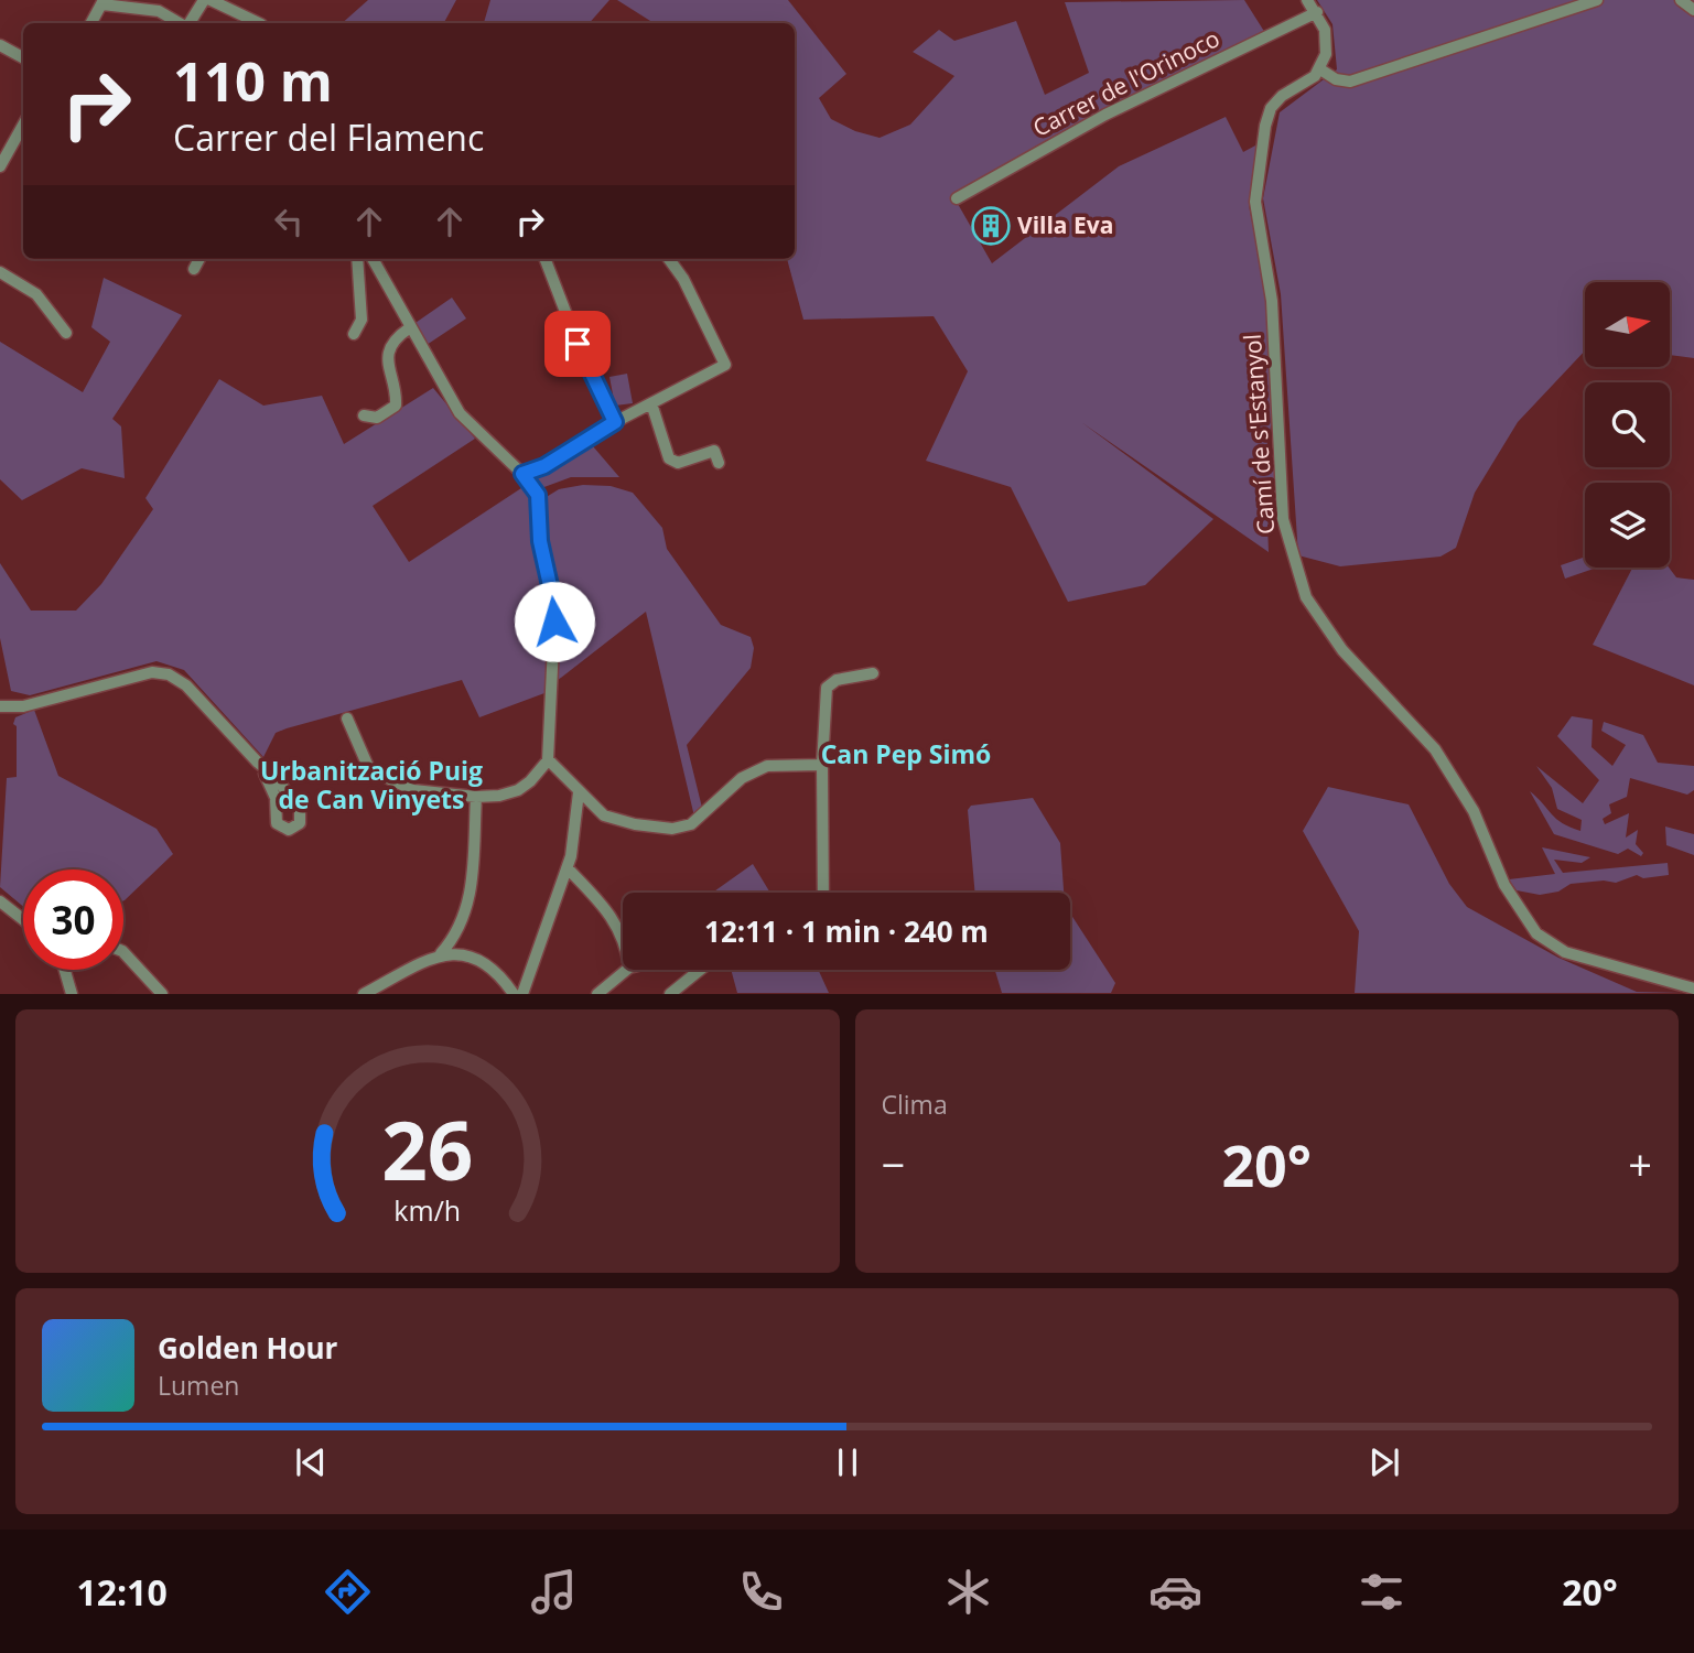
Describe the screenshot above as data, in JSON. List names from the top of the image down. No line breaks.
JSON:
{"streets":{"street":["Carrer de l'Orinoco","Camí de s'Estanyol"]},"districts":["Can Pep Simó","Urbanització Puig de Can Vinyets"],"places":{"building":["Villa Eva"]},"north":"right","page":{"turn":["110 m","Carrer del Flamenc"],"limit":"30","trip":"12:11 · 1 min · 240 m","tile":"Clima","heat":["−","20°","+"],"song":["Golden Hour","Lumen"],"tabs":["12:10","20°"],"gauge":["26","km/h"]}}
